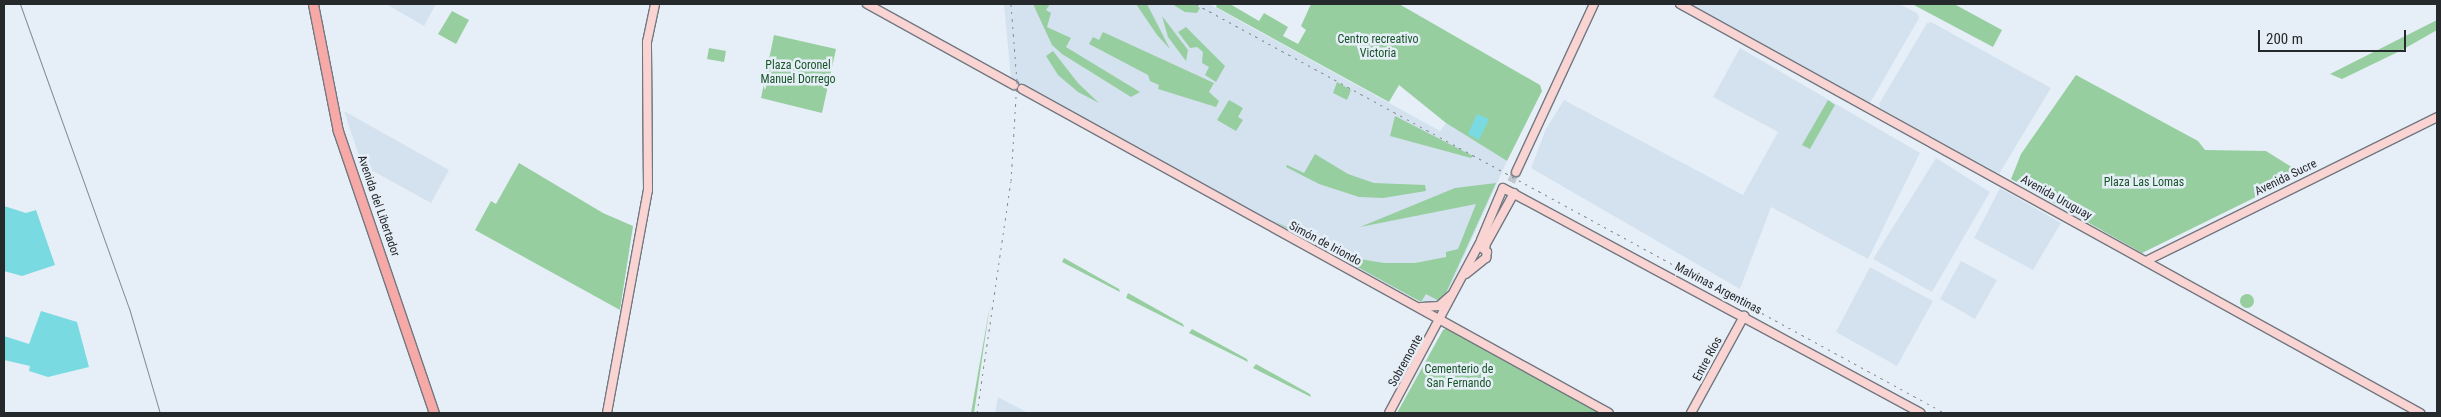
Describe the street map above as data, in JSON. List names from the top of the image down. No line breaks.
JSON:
{"streets":{"main road":["Avenida Sucre","Avenida Uruguay","Avenida del Libertador","Simón de Iriondo","Malvinas Argentinas","Entre Ríos","Sobremonte"]},"crossings":[["Avenida Sucre","Avenida Uruguay"],["Simón de Iriondo","Sobremonte"],["Malvinas Argentinas","Entre Ríos"]],"parks":["Centro recreativo Victoria","Plaza Coronel Manuel Dorrego","Plaza Las Lomas","Cementerio de San Fernando"],"scale_bar":"200 m"}
